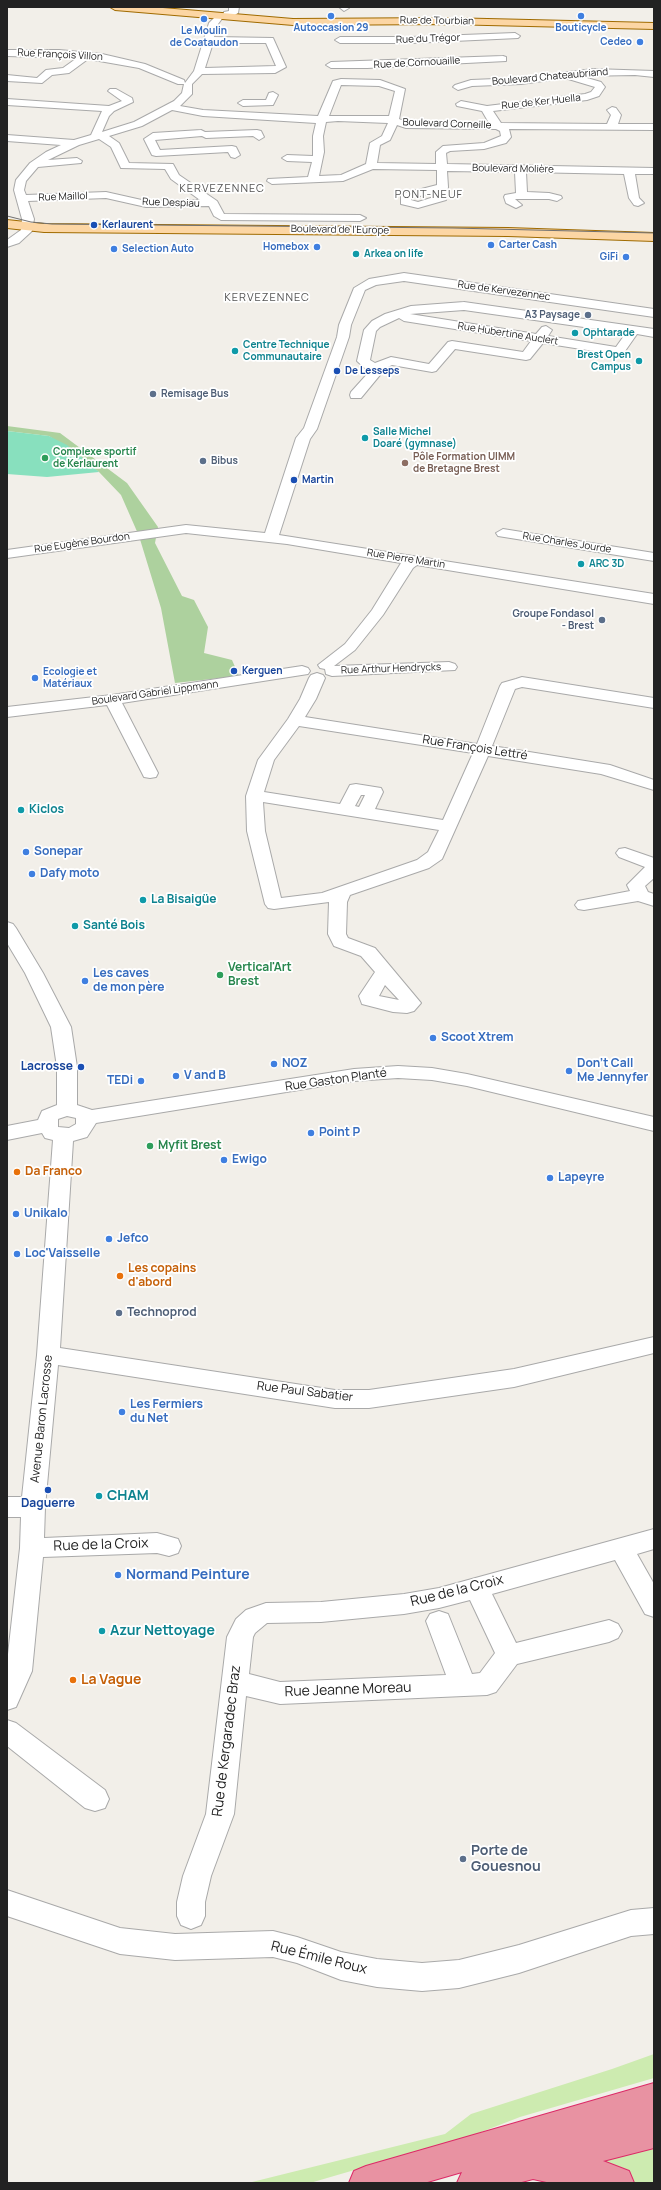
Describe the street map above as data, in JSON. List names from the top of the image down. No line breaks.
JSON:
{"streets":{"main road":["Rue de Tourbian","Boulevard de l'Europe"],"street":["Rue du Trégor","Rue François Villon","Rue de Cornouaille","Boulevard Chateaubriand","Rue de Ker Huella","Boulevard Corneille","Boulevard Molière","Rue Maillol","Rue Despiau","Rue de Kervezennec","Rue Hubertine Auclert","Rue Eugène Bourdon","Rue Charles Jourde","Rue Pierre Martin","Rue Arthur Hendrycks","Boulevard Gabriel Lippmann","Rue François Lettré","Rue Gaston Planté","Rue Paul Sabatier","Avenue Baron Lacrosse","Rue de la Croix","Rue Jeanne Moreau","Rue de Kergaradec Braz","Rue Émile Roux"]},"crossings":[["Boulevard Chateaubriand","Rue de Ker Huella"],["Rue de Ker Huella","Boulevard Corneille"],["Rue Maillol","Rue Despiau"],["Rue de Kervezennec","Rue Pierre Martin"],["Rue Eugène Bourdon","Rue Pierre Martin"],["Rue Arthur Hendrycks","Boulevard Gabriel Lippmann"],["Rue Gaston Planté","Avenue Baron Lacrosse"],["Rue Paul Sabatier","Avenue Baron Lacrosse"],["Avenue Baron Lacrosse","Rue de la Croix"],["Rue de la Croix","Rue de Kergaradec Braz"],["Rue Jeanne Moreau","Rue de Kergaradec Braz"]],"districts":["KERVEZENNEC","PONT-NEUF","KERVEZENNEC"],"places":["Autoccasion 29","Bouticycle","Le Moulin de Coataudon","Cedeo","Kerlaurent","Carter Cash","Homebox","Selection Auto","Arkea on life","GiFi","A3 Paysage","Ophtarade","Centre Technique Communautaire","Brest Open Campus","De Lesseps","Remisage Bus","Salle Michel Doaré (gymnase)","Complexe sportif de Kerlaurent","Bibus","Pôle Formation UIMM de Bretagne Brest","Martin","ARC 3D","Groupe Fondasol - Brest","Kerguen","Ecologie et Matériaux","Kiclos","Sonepar","Dafy moto","La Bisaigüe","Santé Bois","Vertical'Art Brest","Les caves de mon père","Scoot Xtrem","NOZ","Lacrosse","Don't Call Me Jennyfer","V and B","TEDi","Point P","Myfit Brest","Ewigo","Da Franco","Lapeyre","Unikalo","Jefco","Loc'Vaisselle","Les copains d'abord","Technoprod","Les Fermiers du Net","Daguerre","CHAM","Normand Peinture","Azur Nettoyage","La Vague","Porte de Gouesnou"]}
